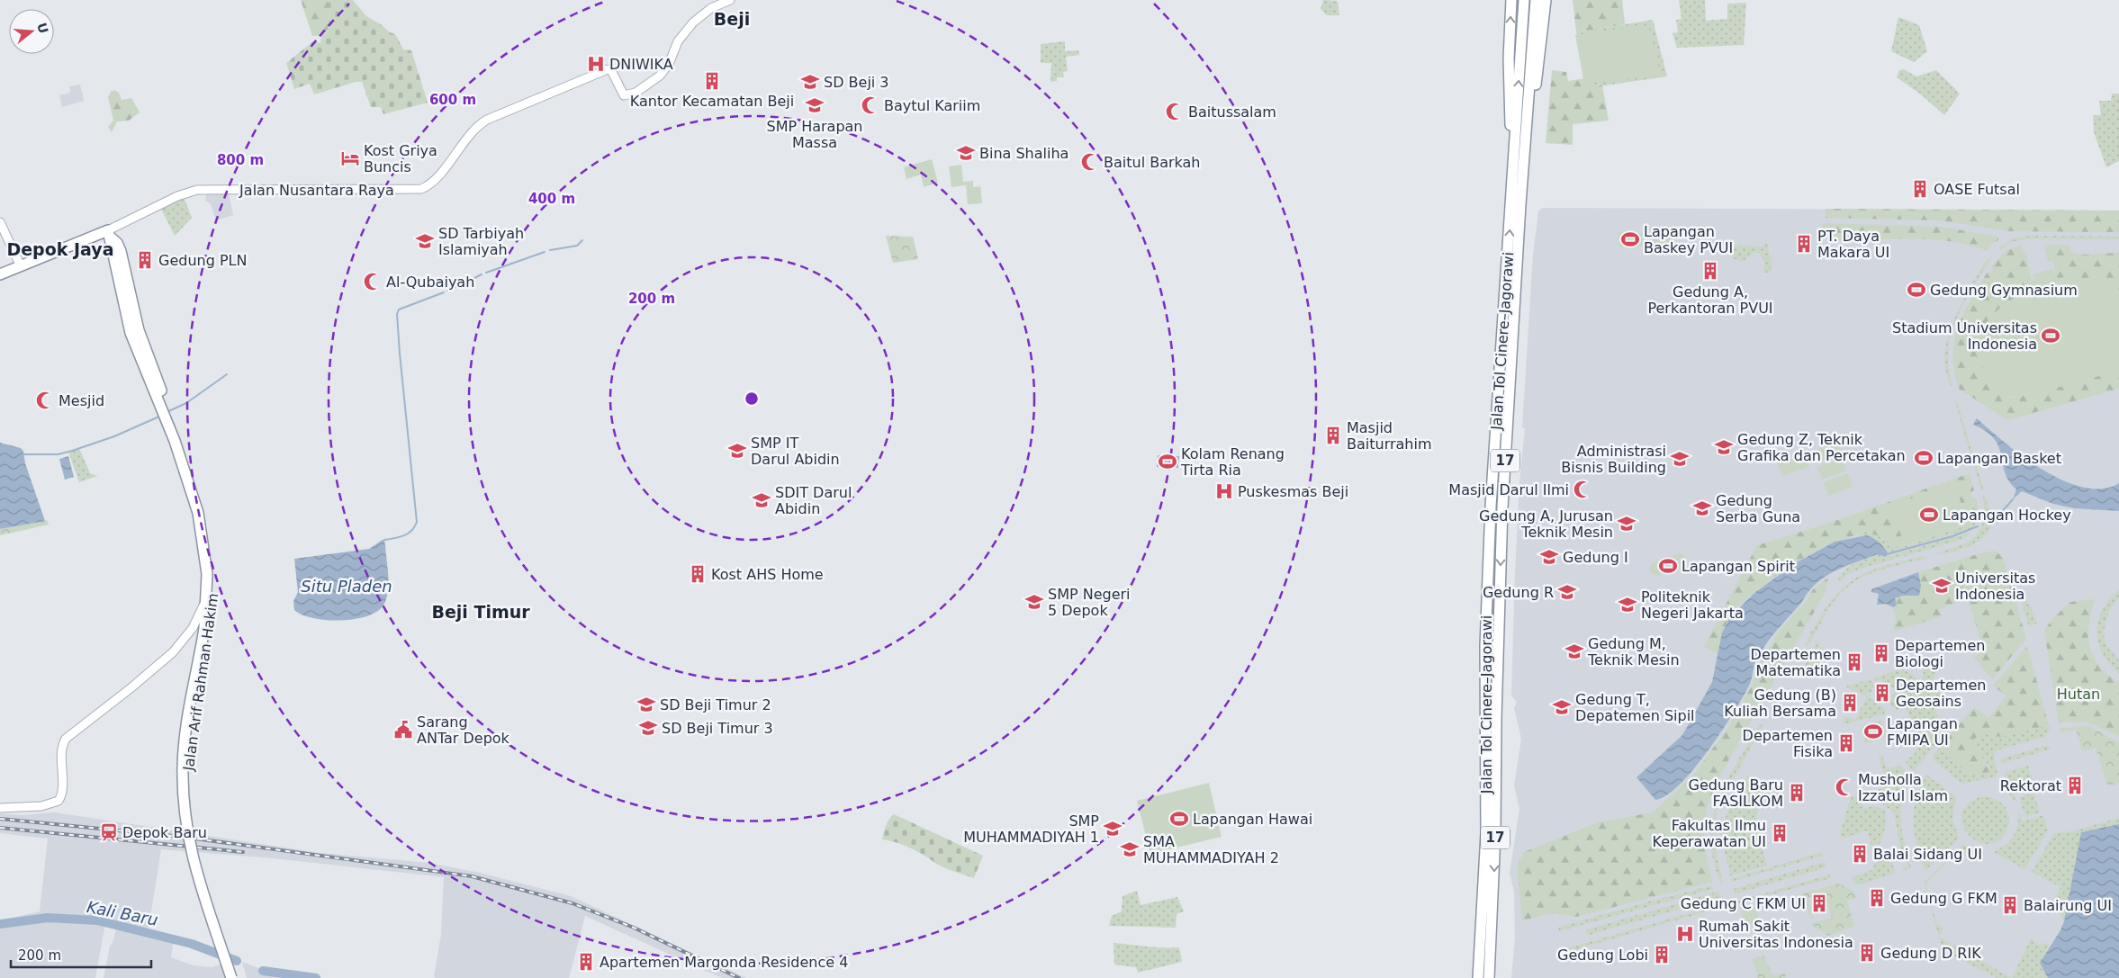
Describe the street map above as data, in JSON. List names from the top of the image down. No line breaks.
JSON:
{"streets":{"highway":["Jalan Nusantara Raya","Jalan Tol Cinere–Jagorawi","17","Jalan Arif Rahman Hakim"]},"crossings":[["Jalan Nusantara Raya","Jalan Arif Rahman Hakim"]],"districts":["Beji","Depok Jaya","Beji Timur"],"water":["Situ Pladen","Kali Baru"],"parks":["Hutan"],"places":{"hospital":["DNIWIKA","Puskesmas Beji","Rumah Sakit Universitas Indonesia"],"building":["Kantor Kecamatan Beji","OASE Futsal","PT. Daya Makara UI","Gedung PLN","Gedung A, Perkantoran PVUI","Masjid Baiturrahim","Kost AHS Home","Departemen Biologi","Departemen Matematika","Departemen Geosains","Gedung (B) Kuliah Bersama","Departemen Fisika","Rektorat","Gedung Baru FASILKOM","Fakultas Ilmu Keperawatan UI","Balai Sidang UI","Gedung G FKM","Gedung C FKM UI","Balairung UI","Gedung D RIK","Gedung Lobi","Apartemen Margonda Residence 4"],"school or university":["SD Beji 3","SMP Harapan Massa","Bina Shaliha","SD Tarbiyah Islamiyah","Gedung Z, Teknik Grafika dan Percetakan","SMP IT Darul Abidin","Administrasi Bisnis Building","SDIT Darul Abidin","Gedung Serba Guna","Gedung A, Jurusan Teknik Mesin","Gedung I","Universitas Indonesia","Gedung R","SMP Negeri 5 Depok","Politeknik Negeri Jakarta","Gedung M, Teknik Mesin","SD Beji Timur 2","Gedung T, Depatemen Sipil","SD Beji Timur 3","SMP MUHAMMADIYAH 1","SMA MUHAMMADIYAH 2"],"mosque":["Baytul Kariim","Baitussalam","Baitul Barkah","Al-Qubaiyah","Mesjid","Masjid Darul Ilmi","Musholla Izzatul Islam"],"hotel":["Kost Griya Buncis"],"sports":["Lapangan Baskey PVUI","Gedung Gymnasium","Stadium Universitas Indonesia","Lapangan Basket","Kolam Renang Tirta Ria","Lapangan Hockey","Lapangan Spirit","Lapangan FMIPA UI","Lapangan Hawai"],"public building":["Sarang ANTar Depok"],"station":["Depok Baru"]},"scale_bar":"200 m","north":"right","rings":["600 m","800 m","400 m","200 m"]}
